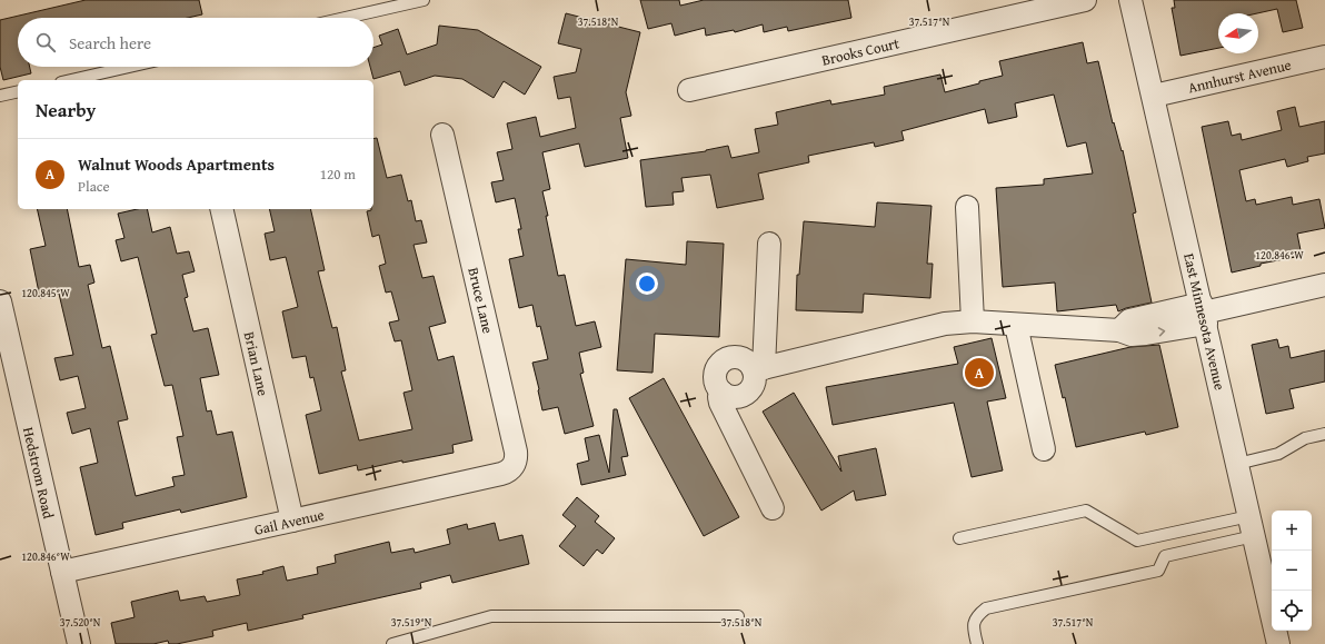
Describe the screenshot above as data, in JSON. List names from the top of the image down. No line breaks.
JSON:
{"streets":{"street":["Brooks Court","Annhurst Avenue","Bruce Lane","East Minnesota Avenue","Brian Lane","Hedstrom Road","Gail Avenue"]},"crossings":[["Annhurst Avenue","East Minnesota Avenue"],["Bruce Lane","Gail Avenue"],["Brian Lane","Gail Avenue"],["Hedstrom Road","Gail Avenue"]],"north":"left","page":{"search":"Search here","heading":"Nearby","list":[{"mark":"A","name":"Walnut Woods Apartments","note":"Place","value":"120 m"}],"pins":"A","map_buttons":["+","−"]},"coordinates":["37.518°N","37.517°N","120.846°W","120.845°W","37.520°N","37.519°N"]}
